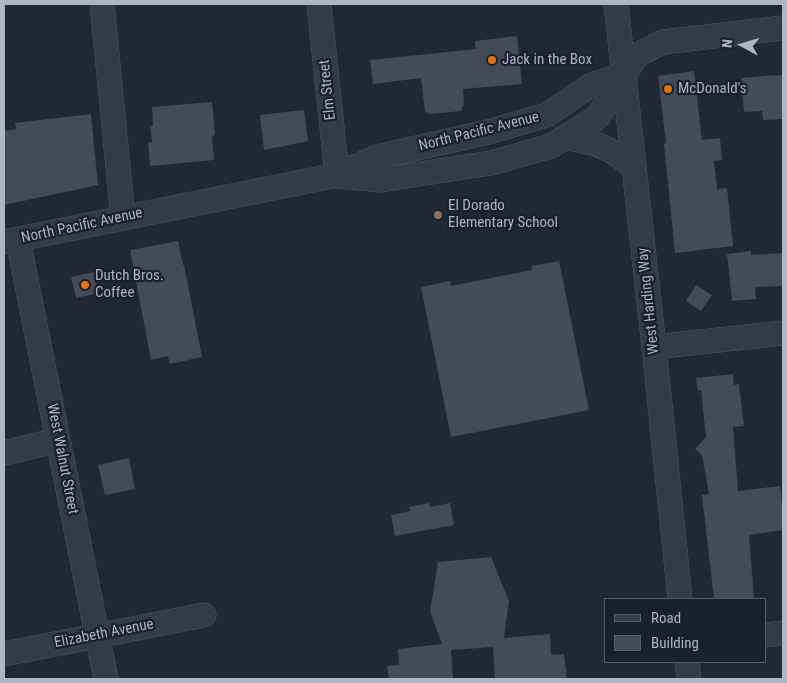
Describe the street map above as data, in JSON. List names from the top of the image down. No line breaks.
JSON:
{"streets":{"street":["Elm Street","North Pacific Avenue","West Harding Way","West Walnut Street","Elizabeth Avenue"]},"crossings":[["Elm Street","North Pacific Avenue"],["North Pacific Avenue","West Harding Way"],["North Pacific Avenue","West Walnut Street"],["West Walnut Street","Elizabeth Avenue"]],"places":["Jack in the Box","McDonald's","El Dorado Elementary School","Dutch Bros. Coffee"],"legend":["Road","Building"],"north":"left"}
